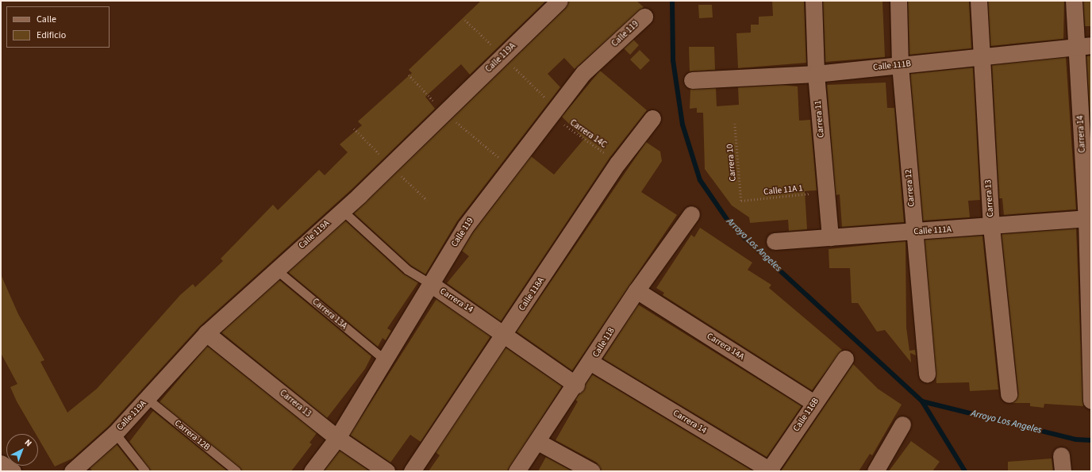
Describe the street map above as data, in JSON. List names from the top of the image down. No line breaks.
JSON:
{"streets":{"street":["Calle 119","Calle 119A","Calle 111B","Carrera 11","Carrera 14","Carrera 12","Carrera 13","Calle 111A","Calle 118A","Calle 118","Carrera 14A","Calle 116B"],"lane":["Carrera 13A","Carrera 12B"],"path":["Carrera 14C","Carrera 10","Calle 11A 1"]},"crossings":[["Calle 119","Carrera 14C"],["Calle 119","Carrera 14"],["Calle 119","Carrera 13"],["Calle 119","Carrera 13A"],["Calle 119A","Carrera 14"],["Calle 119A","Carrera 13"],["Calle 119A","Carrera 13A"],["Calle 119A","Carrera 12B"],["Calle 111B","Carrera 11"],["Calle 111B","Carrera 14"],["Calle 111B","Carrera 12"],["Calle 111B","Carrera 13"],["Carrera 11","Calle 11A 1"],["Carrera 11","Calle 111A"],["Carrera 14C","Calle 118A"],["Carrera 14","Calle 111A"],["Carrera 14","Calle 118A"],["Carrera 14","Calle 118"],["Carrera 14","Calle 116B"],["Carrera 10","Calle 11A 1"],["Carrera 12","Calle 111A"],["Carrera 13","Calle 111A"],["Calle 118","Carrera 14A"],["Carrera 14A","Calle 116B"]],"water":["Arroyo Los Angeles"],"legend":["Calle","Edificio"],"north":"top right"}
